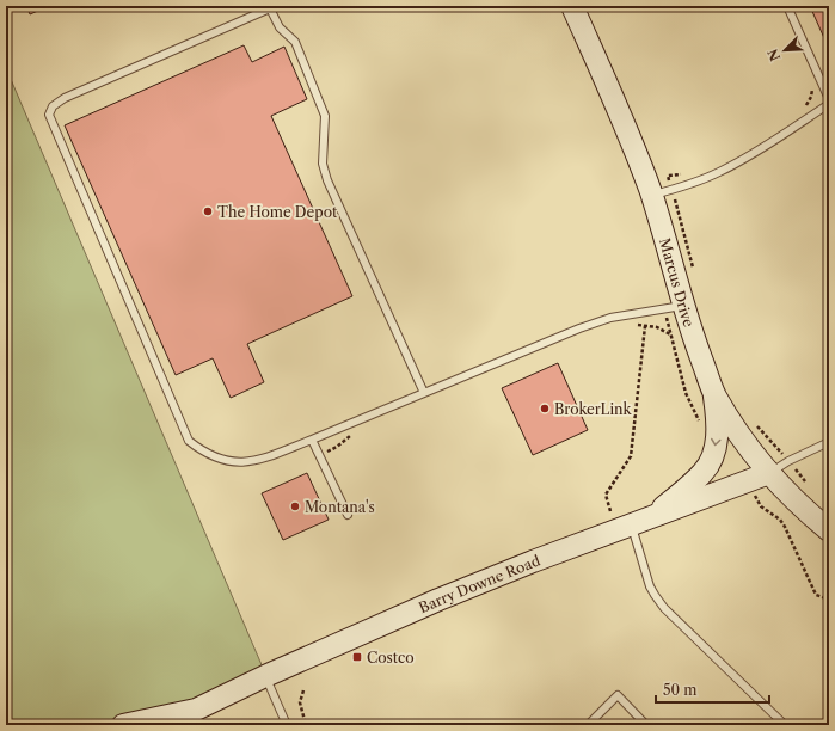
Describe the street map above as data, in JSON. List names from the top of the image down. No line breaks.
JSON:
{"streets":{"street":["Marcus Drive","Barry Downe Road"]},"crossings":[["Marcus Drive","Barry Downe Road"]],"places":{"other":["The Home Depot","BrokerLink","Montana's"],"transit":["Costco"]},"scale_bar":"50 m","north":"bottom left"}
